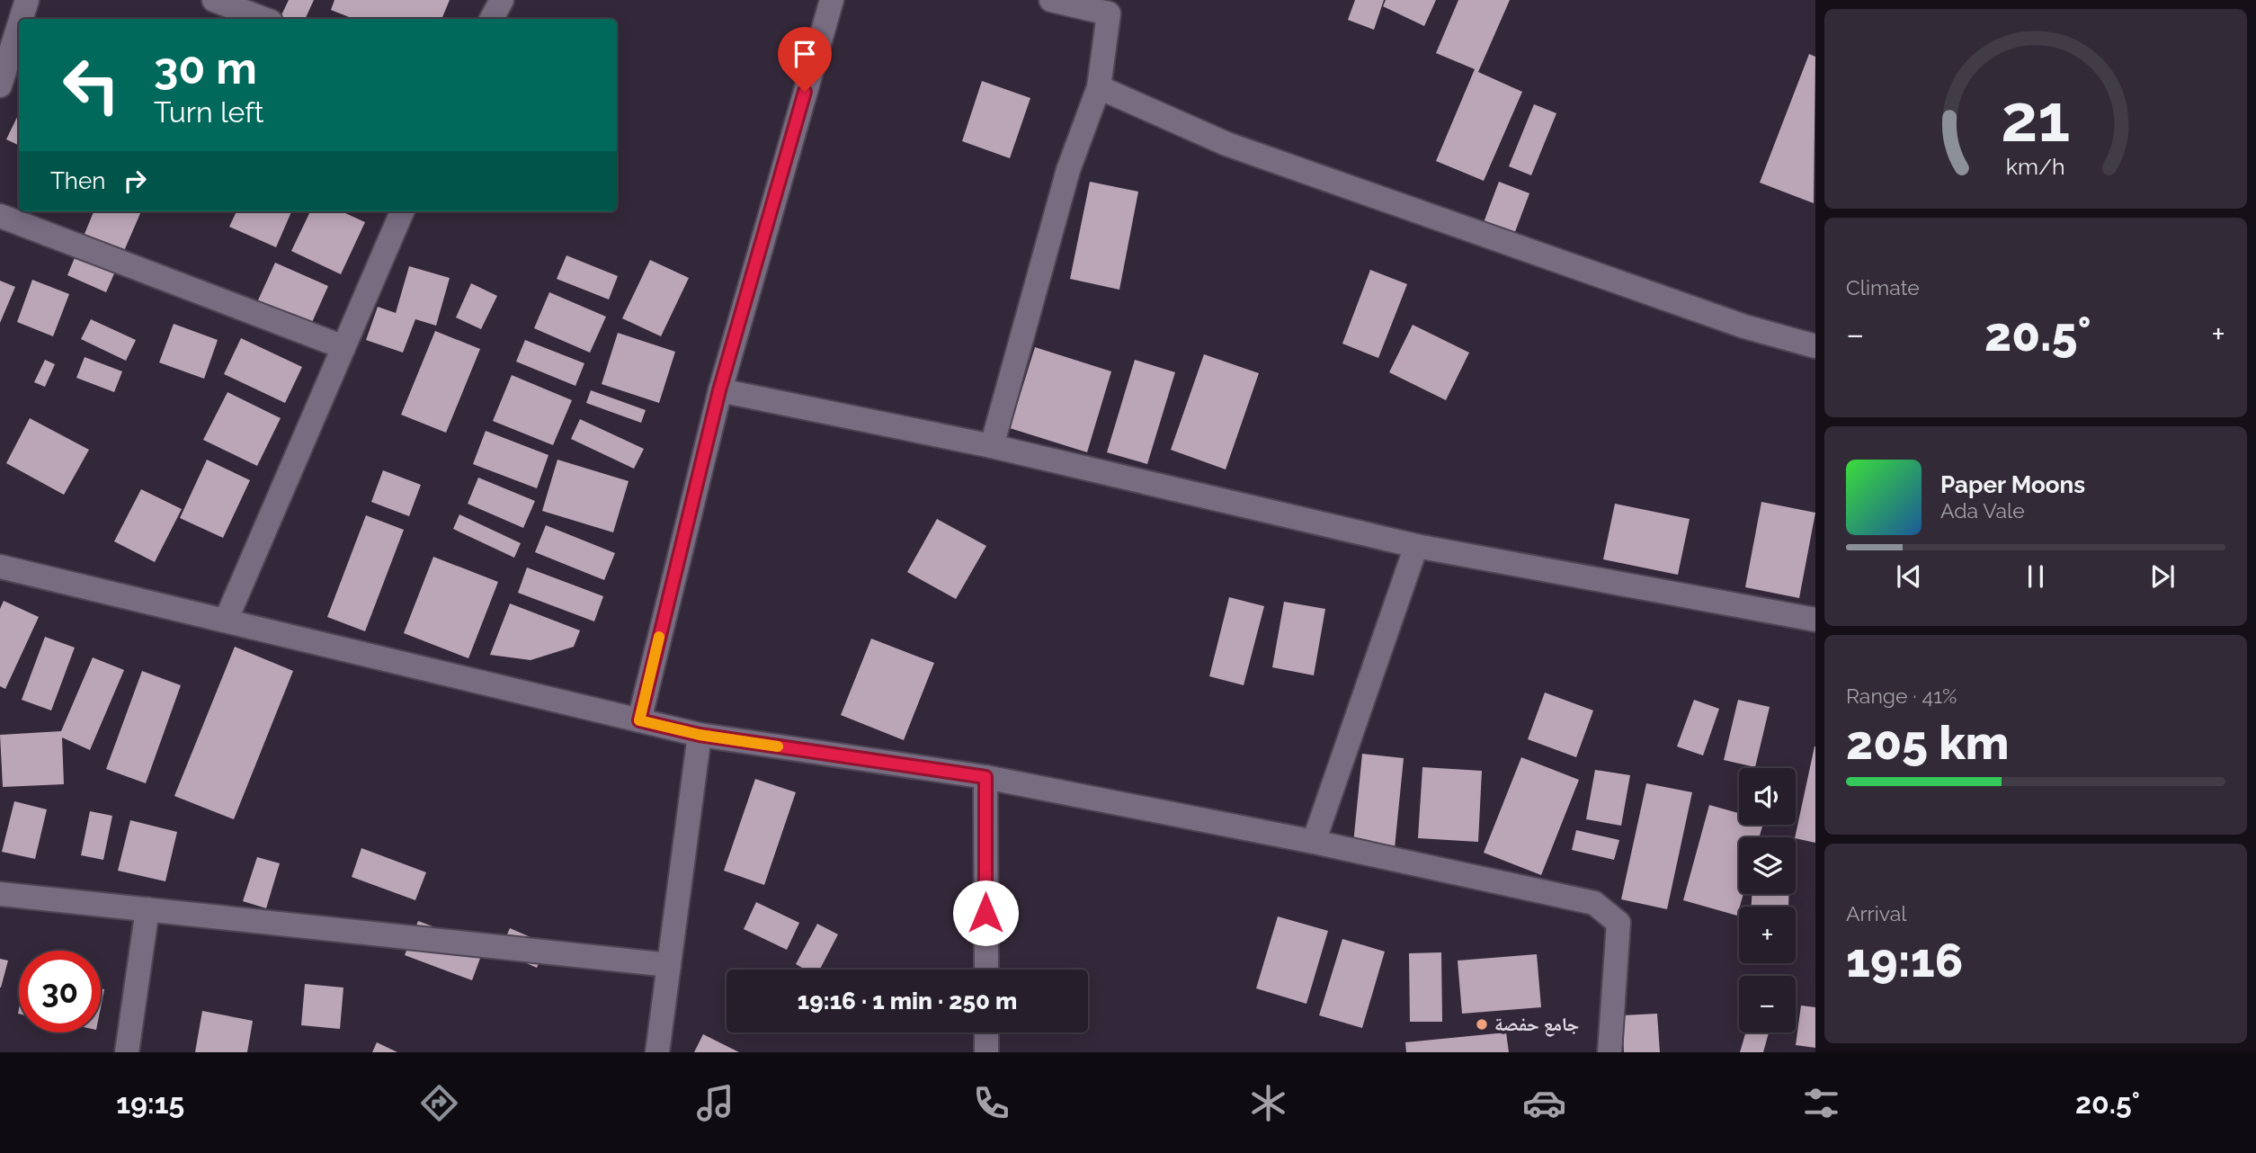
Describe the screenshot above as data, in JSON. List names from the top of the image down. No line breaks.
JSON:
{"places":["جامع حفصة"],"page":{"turn":["30 m","Turn left"],"then":"Then","tile":["Climate",["Range · 41%","205 km"],["Arrival","19:16"]],"heat":["−","20.5°","+"],"song":["Paper Moons","Ada Vale"],"map_buttons":["+","−"],"limit":"30","trip":"19:16 · 1 min · 250 m","tabs":["19:15","20.5°"],"gauge":["21","km/h"]}}
